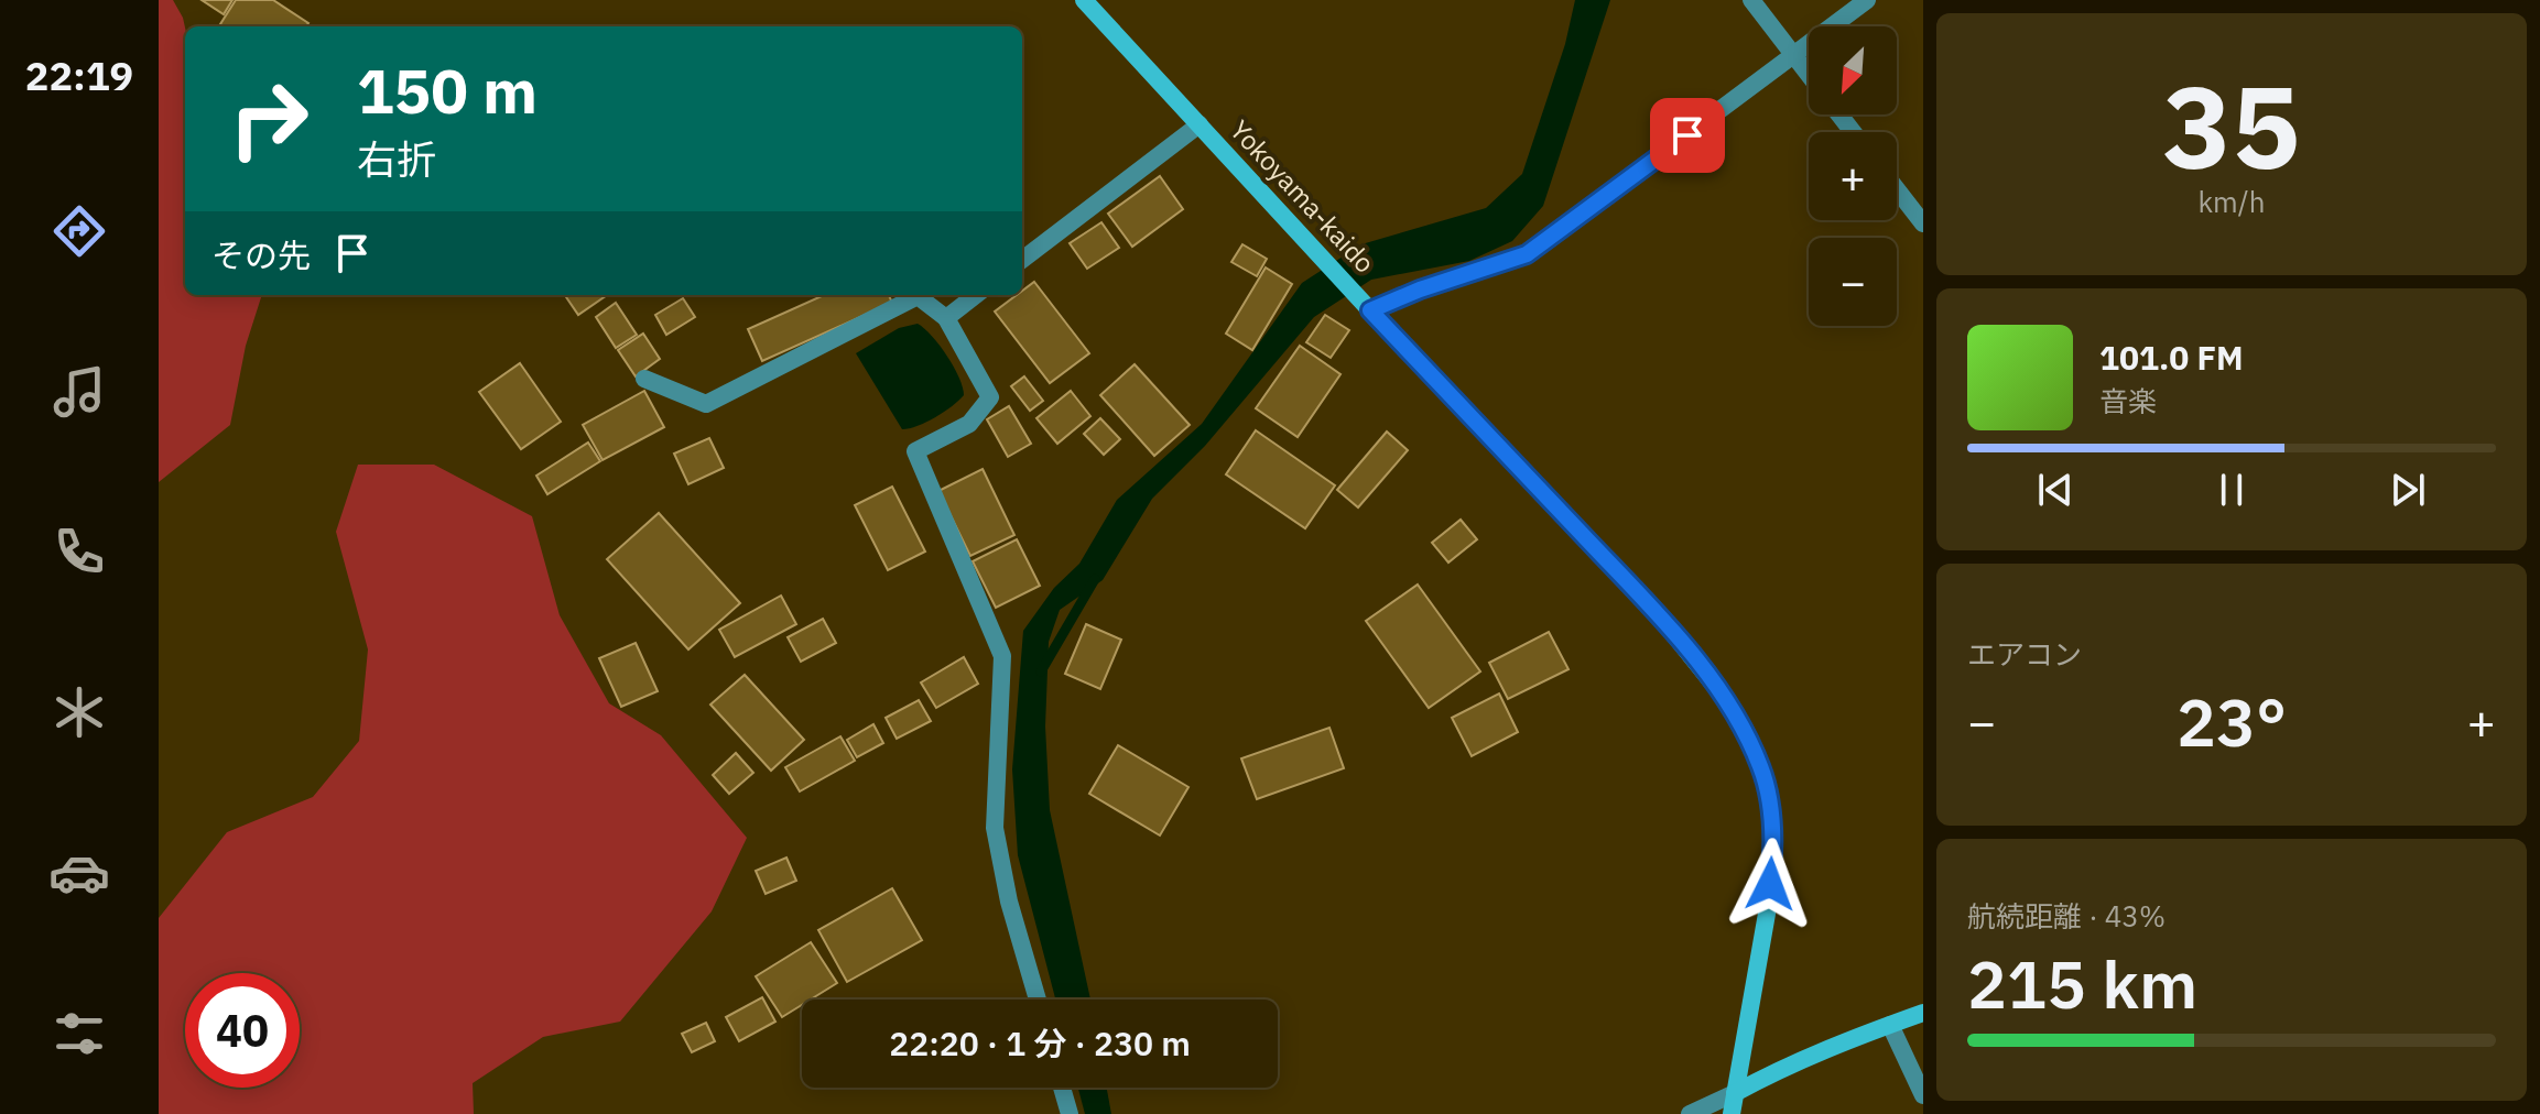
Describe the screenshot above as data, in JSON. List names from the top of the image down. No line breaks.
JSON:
{"streets":{"street":["Yokoyama-kaido"]},"north":"bottom left","page":{"tabs":"22:19","tile":[["35","km/h"],"エアコン",["航続距離 · 43%","215 km"]],"map_buttons":["+","−"],"turn":["150 m","右折"],"then":"その先","song":["101.0 FM","音楽"],"heat":["−","23°","+"],"limit":"40","trip":"22:20 · 1 分 · 230 m"}}
